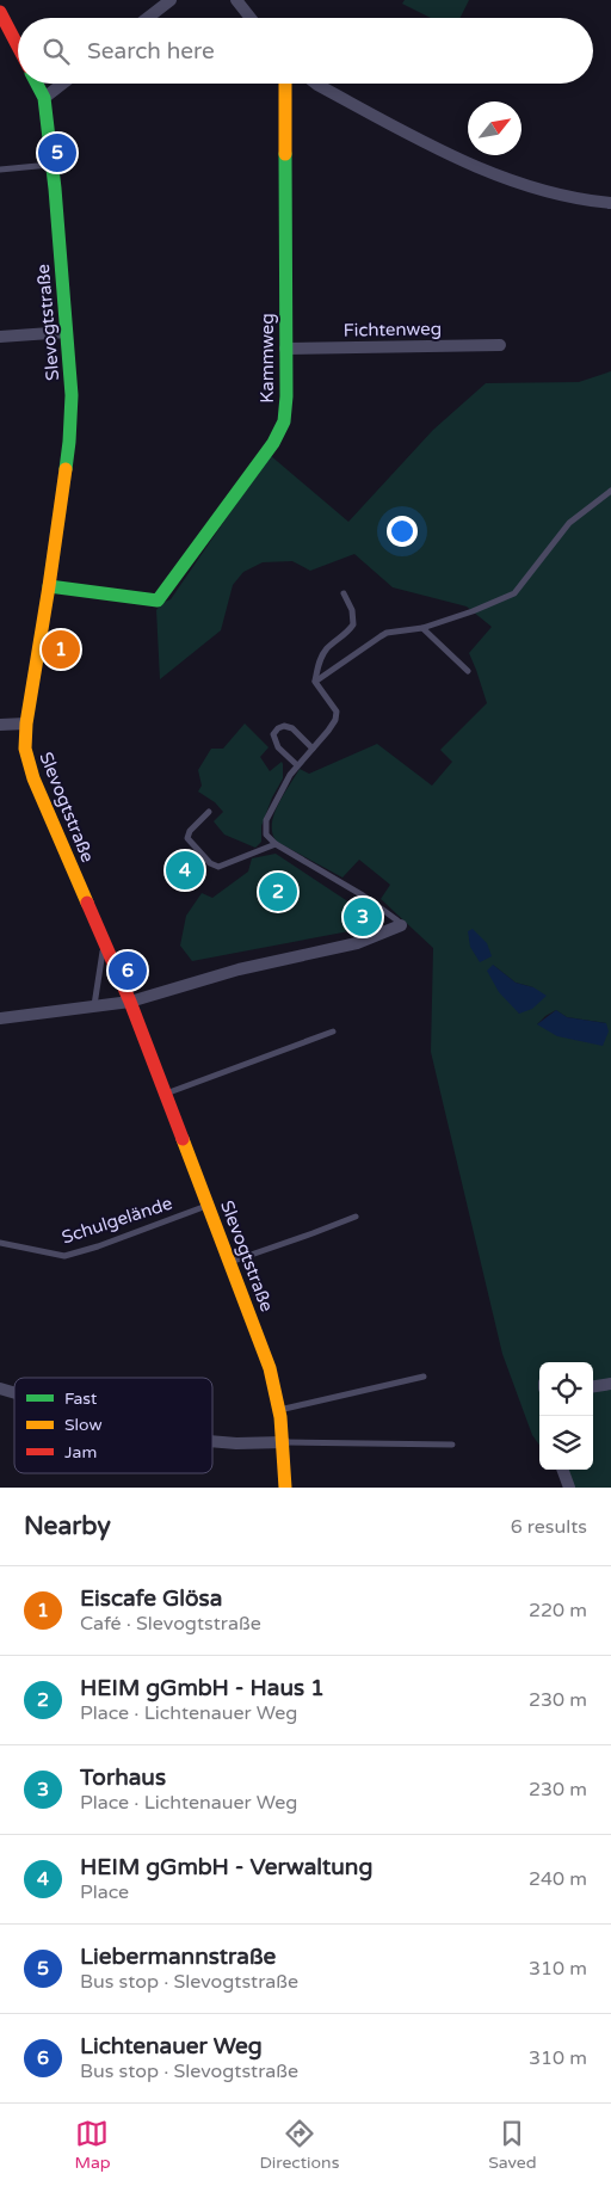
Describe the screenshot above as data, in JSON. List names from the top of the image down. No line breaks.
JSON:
{"streets":{"street":["Slevogtstraße","Fichtenweg","Kammweg"],"lane":["Schulgelände"]},"crossings":[["Slevogtstraße","Kammweg"],["Slevogtstraße","Schulgelände"],["Fichtenweg","Kammweg"]],"legend":["Fast","Slow","Jam"],"north":"top right","page":{"search":"Search here","pins":["5","1","4","2","3","6"],"heading":["Nearby","6 results"],"list":[{"mark":"1","name":"Eiscafe Glösa","note":"Café · Slevogtstraße","value":"220 m"},{"mark":"2","name":"HEIM gGmbH - Haus 1","note":"Place · Lichtenauer Weg","value":"230 m"},{"mark":"3","name":"Torhaus","note":"Place · Lichtenauer Weg","value":"230 m"},{"mark":"4","name":"HEIM gGmbH - Verwaltung","note":"Place","value":"240 m"},{"mark":"5","name":"Liebermannstraße","note":"Bus stop · Slevogtstraße","value":"310 m"},{"mark":"6","name":"Lichtenauer Weg","note":"Bus stop · Slevogtstraße","value":"310 m"}],"nav":["Map","Directions","Saved"]}}
